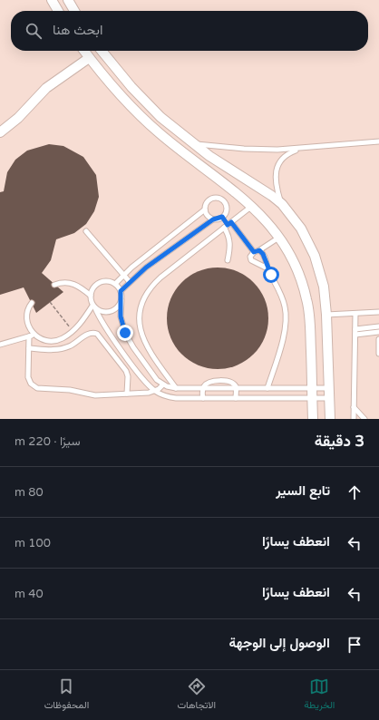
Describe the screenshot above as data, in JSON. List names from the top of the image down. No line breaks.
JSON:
{"page":{"search":"ابحث هنا","heading":["3 دقيقة","سيرًا · 220 m"],"list":[["تابع السير","80 m"],["انعطف يسارًا","100 m"],["انعطف يسارًا","40 m"],"الوصول إلى الوجهة"],"nav":["الخريطة","الاتجاهات","المحفوظات"]}}
